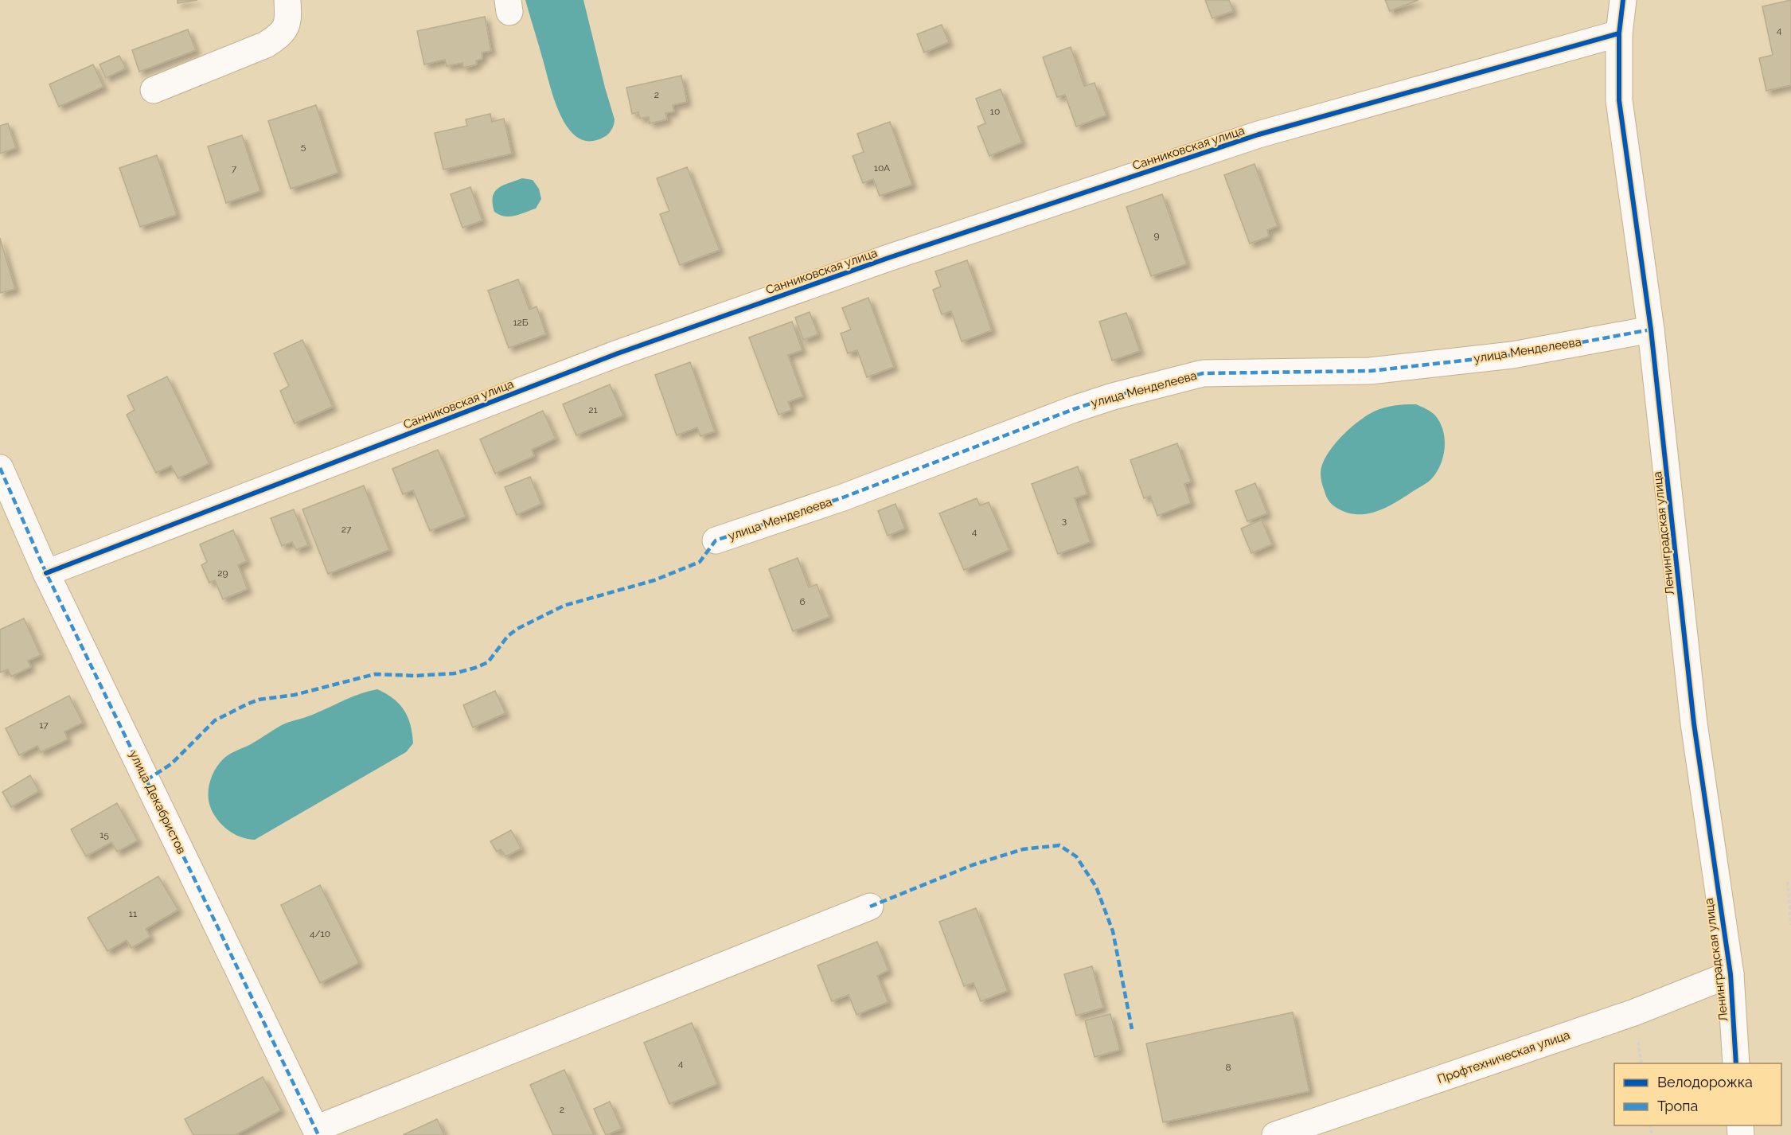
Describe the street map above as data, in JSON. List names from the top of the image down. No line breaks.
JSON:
{"streets":{"street":["Санниковская улица","улица Менделеева","Ленинградская улица","улица Декабристов","Профтехническая улица"]},"crossings":[["Санниковская улица","Ленинградская улица"],["Санниковская улица","улица Декабристов"],["улица Менделеева","Ленинградская улица"],["Ленинградская улица","Профтехническая улица"]],"house_numbers":["4","2","10","5","10А","7","9","12Б","21","3","27","4","29","6","17","15","11","4/10","4","8","2"],"legend":["Велодорожка","Тропа"]}
